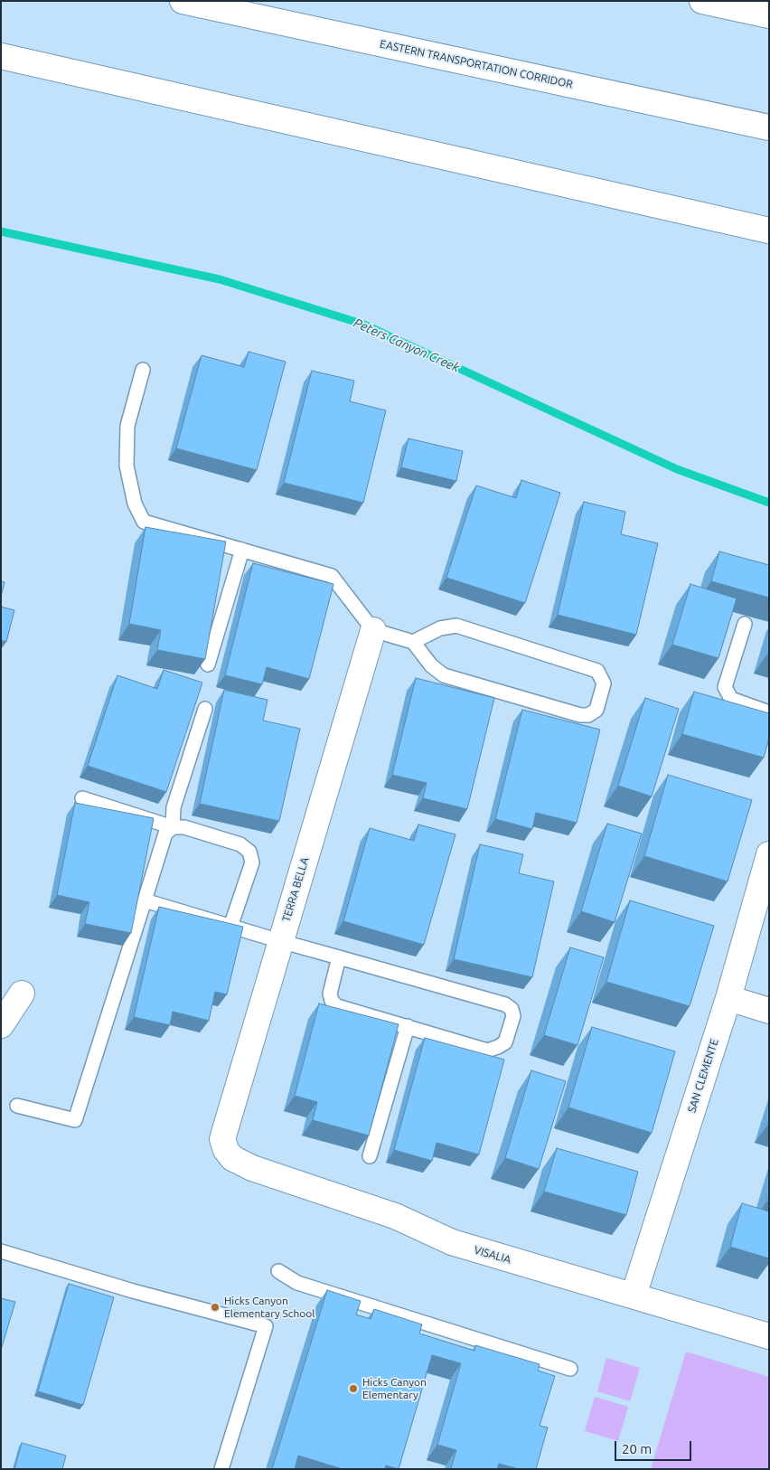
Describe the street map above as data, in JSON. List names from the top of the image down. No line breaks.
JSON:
{"streets":{"main road":["EASTERN TRANSPORTATION CORRIDOR","TERRA BELLA","SAN CLEMENTE","VISALIA"]},"crossings":[["TERRA BELLA","VISALIA"],["SAN CLEMENTE","VISALIA"]],"water":["Peters Canyon Creek"],"places":["Hicks Canyon Elementary School","Hicks Canyon Elementary"],"scale_bar":"20 m"}
